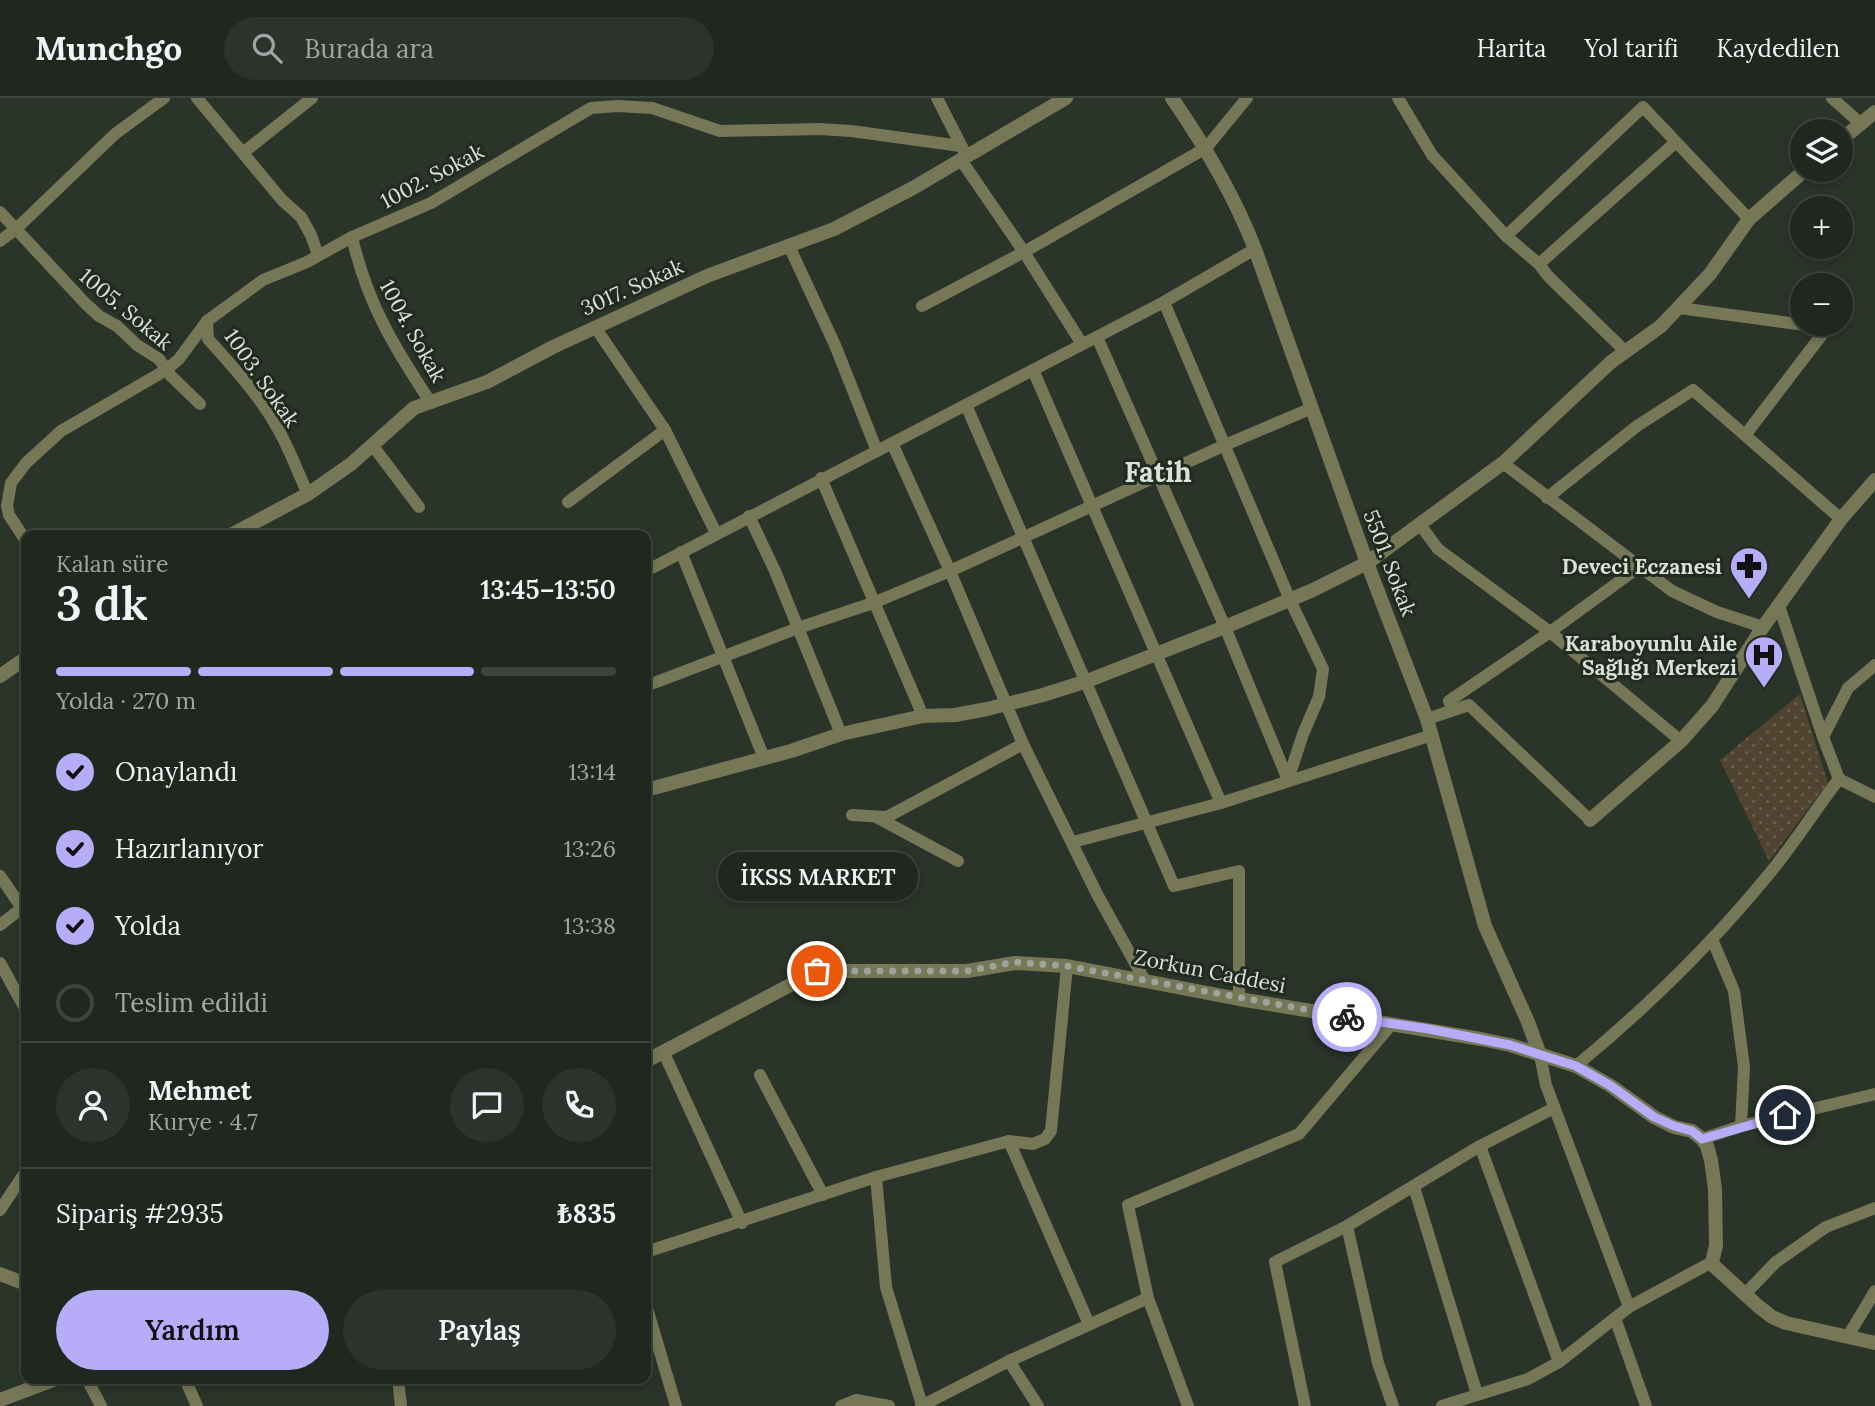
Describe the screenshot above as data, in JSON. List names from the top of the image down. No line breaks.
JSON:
{"streets":{"street":["1002. Sokak","3017. Sokak","1005. Sokak","1004. Sokak","1003. Sokak","5501. Sokak","Zorkun Caddesi"]},"crossings":[["1002. Sokak","3017. Sokak"],["1002. Sokak","1005. Sokak"],["1002. Sokak","1004. Sokak"],["1002. Sokak","1003. Sokak"],["3017. Sokak","1004. Sokak"],["3017. Sokak","1003. Sokak"],["5501. Sokak","Zorkun Caddesi"]],"districts":["Fatih"],"places":{"pharmacy":["Deveci Eczanesi"],"hospital":["Karaboyunlu Aile Sağlığı Merkezi"],"other":["İKSS MARKET"]},"page":{"header":"Munchgo","search":"Burada ara","nav":["Harita","Yol tarifi","Kaydedilen"],"map_buttons":["+","−"],"heading":["3 dk","Kalan süre","13:45–13:50"],"panel":["Mehmet","Kurye · 4.7","Sipariş #2935","₺835"],"bar":"Yolda · 270 m","list":[["Onaylandı","13:14"],["Hazırlanıyor","13:26"],["Yolda","13:38"],"Teslim edildi"],"bubble":"İKSS MARKET","buttons":["Yardım","Paylaş"]}}
